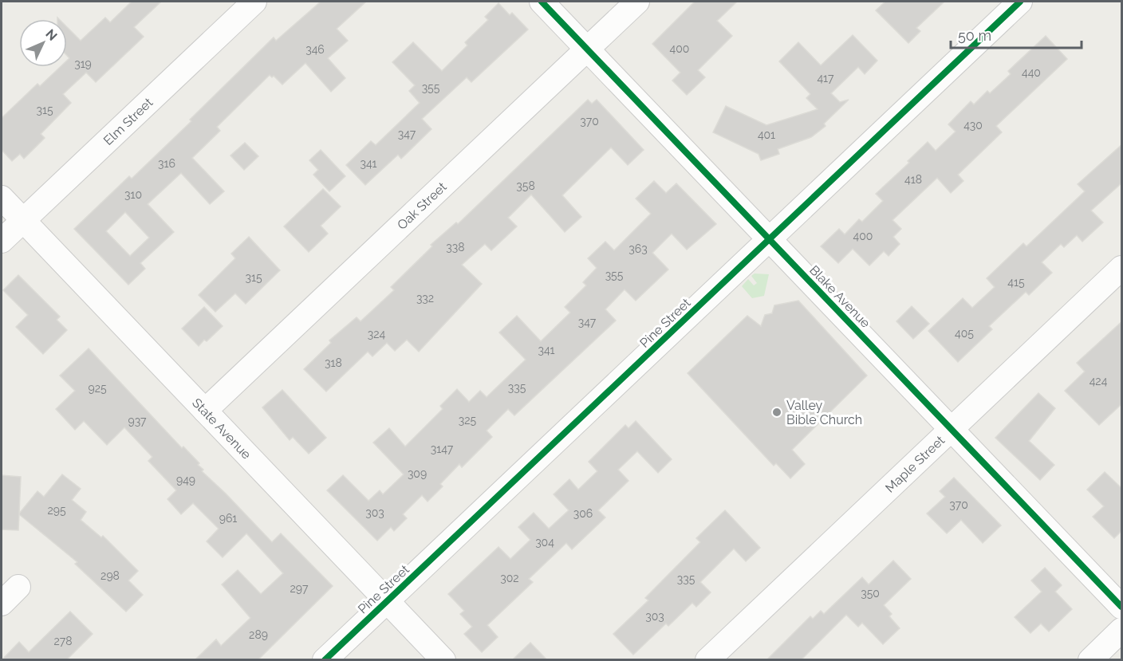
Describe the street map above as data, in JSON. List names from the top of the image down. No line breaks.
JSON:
{"streets":{"street":["Elm Street","Oak Street","Blake Avenue","Pine Street","State Avenue","Maple Street"]},"crossings":[["Elm Street","State Avenue"],["Oak Street","Blake Avenue"],["Oak Street","State Avenue"],["Blake Avenue","Pine Street"],["Blake Avenue","Maple Street"],["Pine Street","State Avenue"]],"places":["Valley Bible Church"],"house_numbers":["400","346","319","440","417","355","315","370","430","347","401","316","341","418","358","310","400","338","363","355","315","415","332","347","405","324","341","318","424","335","925","325","937","3147","309","949","370","295","303","306","961","304","298","302","335","297","350","303","289","278"],"scale_bar":"50 m","north":"top right"}
